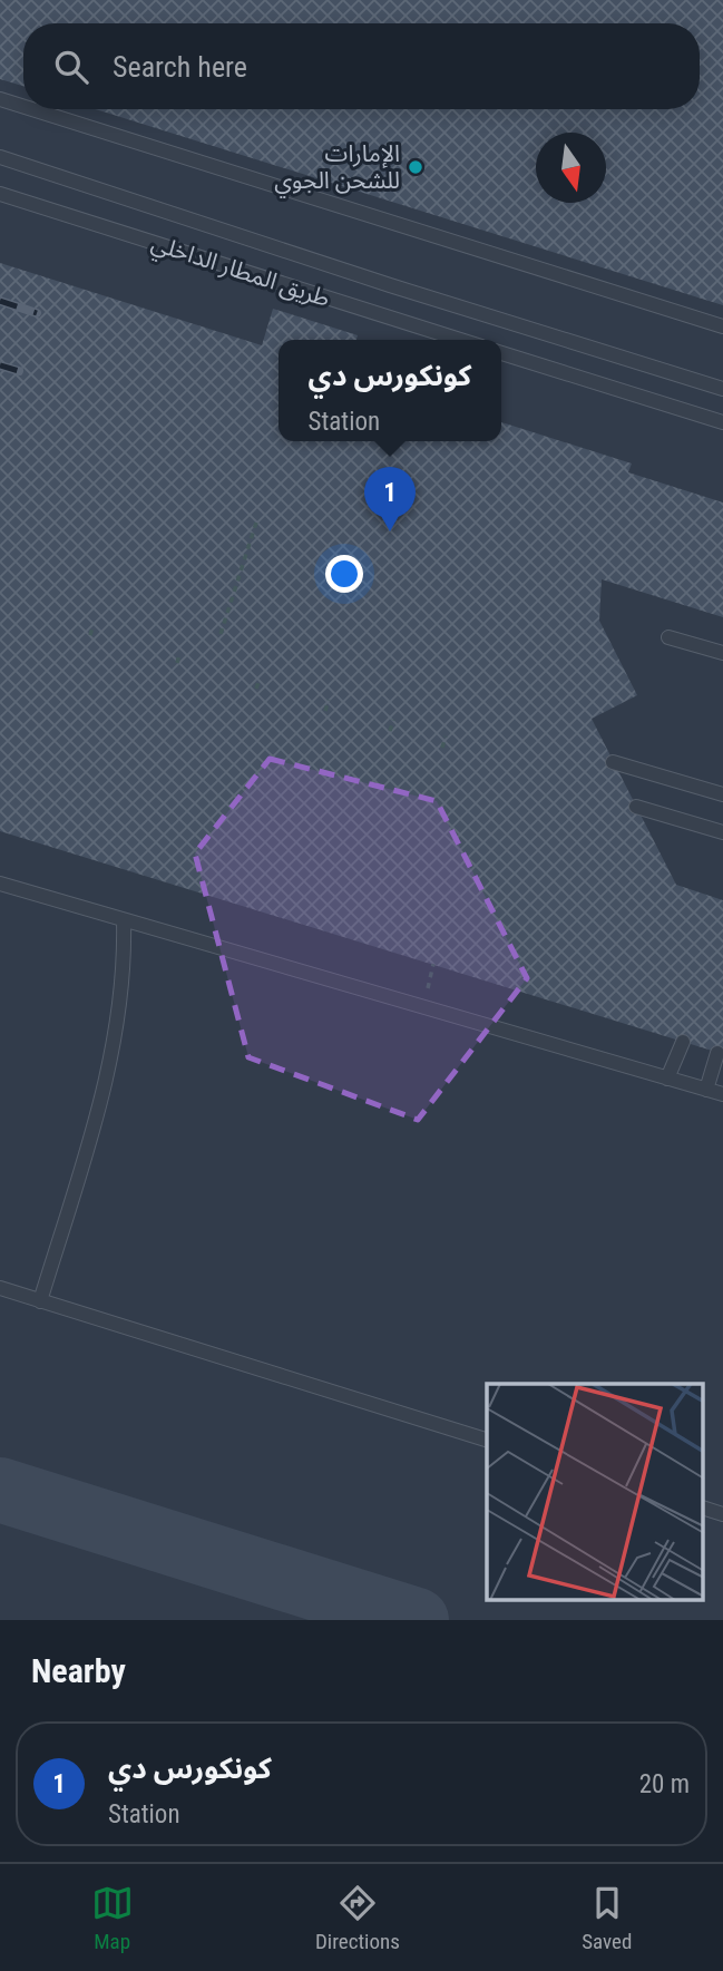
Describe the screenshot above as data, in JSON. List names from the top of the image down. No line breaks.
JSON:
{"streets":{"lane":["طريق المطار الداخلي"]},"places":["الإمارات للشحن الجوي"],"north":"bottom","page":{"search":"Search here","popup":["كونكورس دي","Station"],"pins":"1","heading":"Nearby","list":[{"mark":"1","name":"كونكورس دي","note":"Station","value":"20 m"}],"nav":["Map","Directions","Saved"]}}
